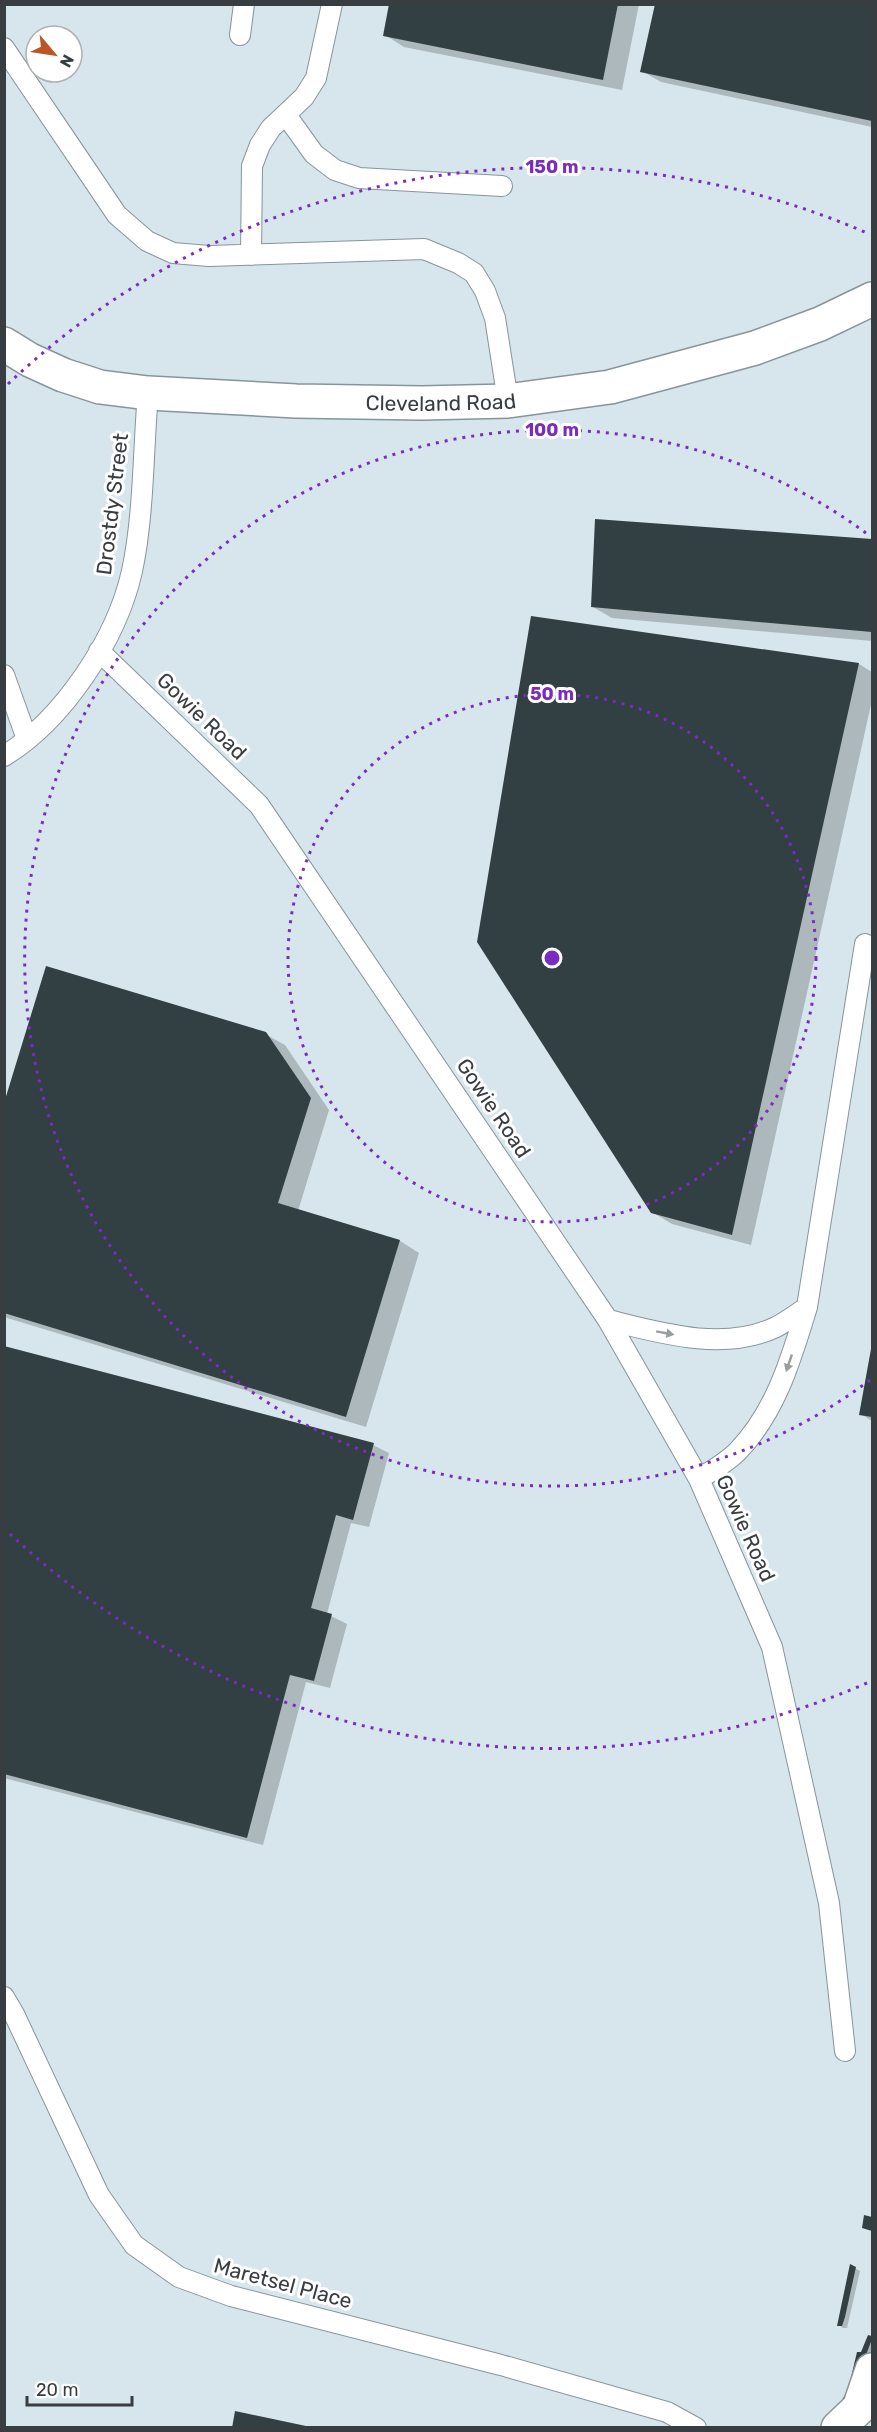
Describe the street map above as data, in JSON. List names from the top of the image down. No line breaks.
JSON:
{"streets":{"street":["Cleveland Road"],"lane":["Drostdy Street","Gowie Road","Maretsel Place"]},"crossings":[["Cleveland Road","Drostdy Street"],["Drostdy Street","Gowie Road"]],"scale_bar":"20 m","north":"bottom right","rings":["150 m","100 m","50 m"]}
